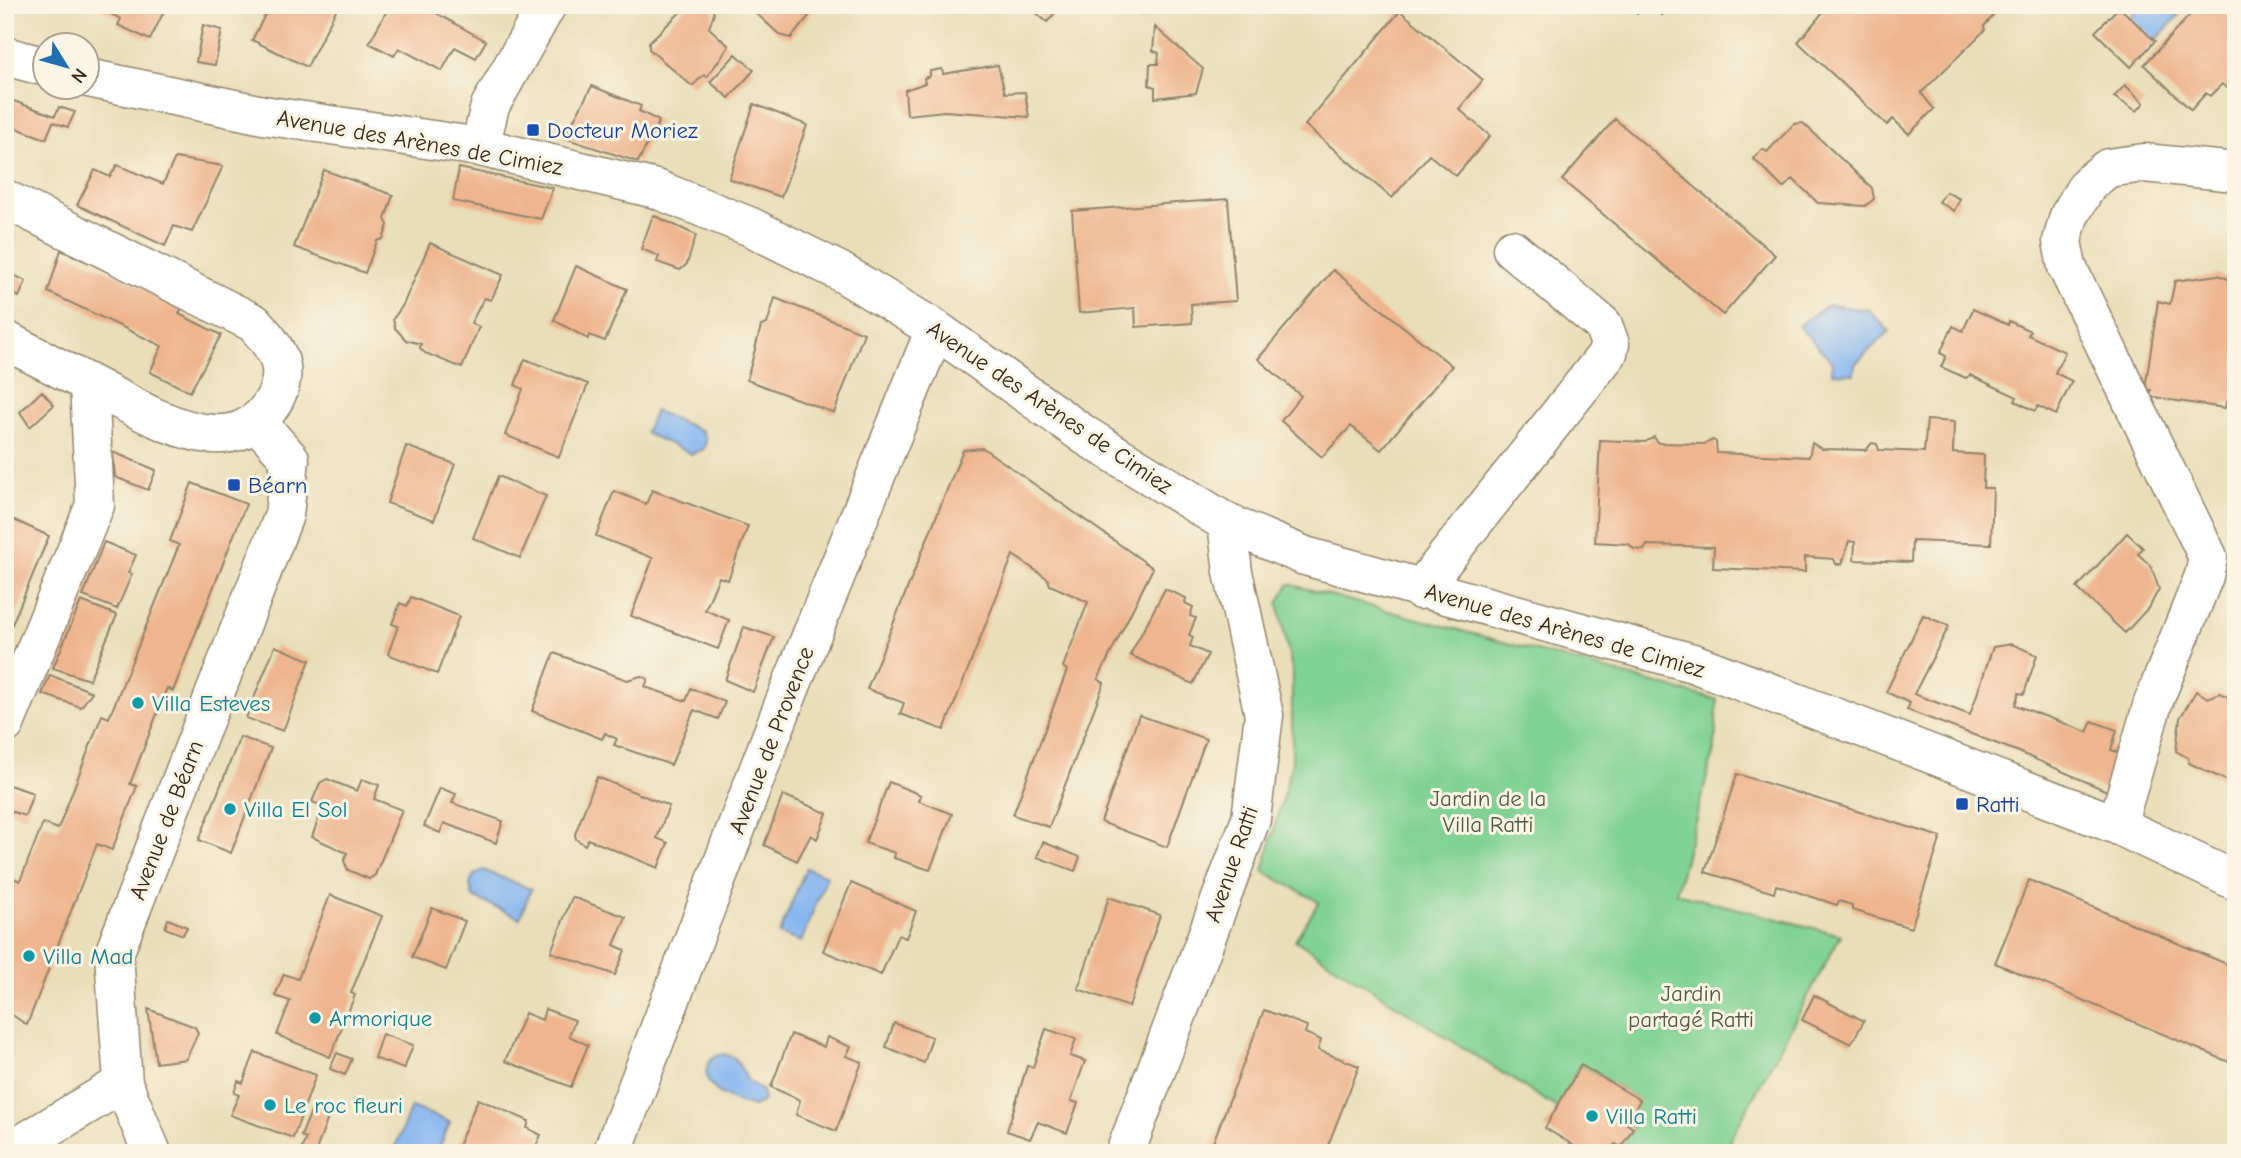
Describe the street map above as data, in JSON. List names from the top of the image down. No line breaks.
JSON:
{"streets":{"street":["Avenue des Arènes de Cimiez","Avenue de Provence","Avenue de Béarn","Avenue Ratti"]},"crossings":[["Avenue des Arènes de Cimiez","Avenue de Provence"],["Avenue des Arènes de Cimiez","Avenue Ratti"]],"parks":["Jardin de la Villa Ratti","Jardin partagé Ratti"],"places":{"transit":["Docteur Moriez","Béarn","Ratti"],"other":["Villa Esteves","Villa El Sol","Villa Mad","Armorique","Le roc fleuri","Villa Ratti"]},"north":"bottom right"}
